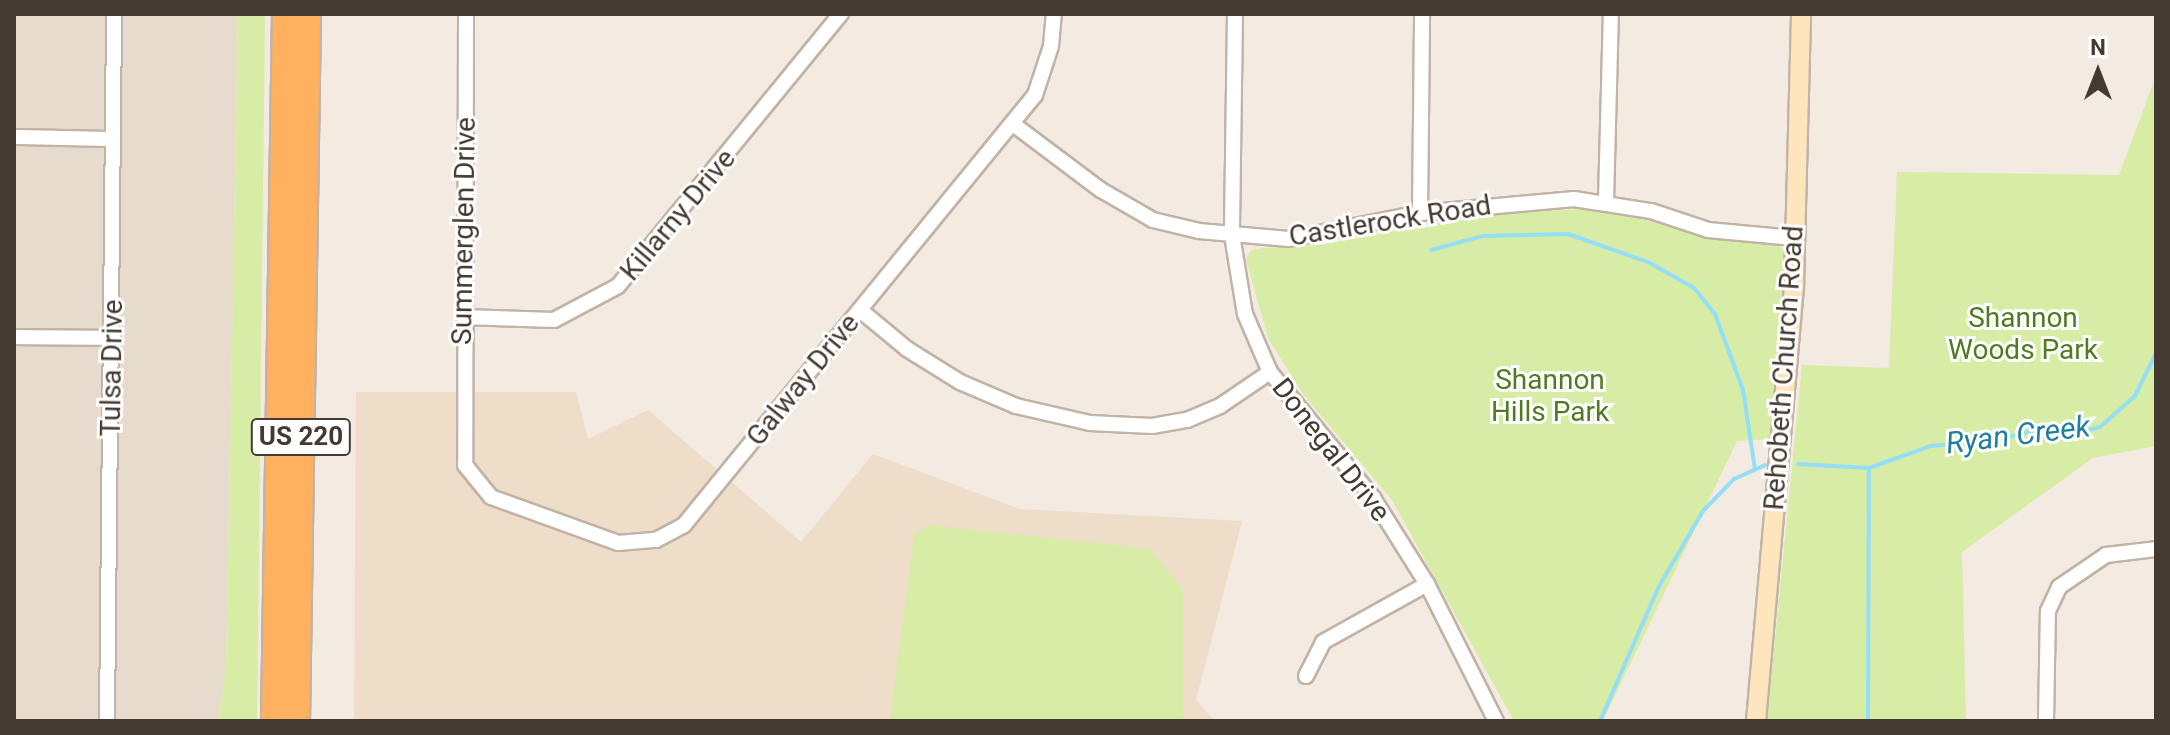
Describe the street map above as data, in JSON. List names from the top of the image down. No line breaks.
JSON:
{"streets":{"highway":["US 220"],"street":["Killarny Drive","Castlerock Road","Summerglen Drive","Tulsa Drive","Rehobeth Church Road","Galway Drive","Donegal Drive"]},"crossings":[["Killarny Drive","Summerglen Drive"],["Castlerock Road","Rehobeth Church Road"],["Castlerock Road","Galway Drive"],["Castlerock Road","Donegal Drive"],["Summerglen Drive","Galway Drive"]],"water":["Ryan Creek"],"parks":["Shannon Woods Park","Shannon Hills Park"],"north":"top"}
